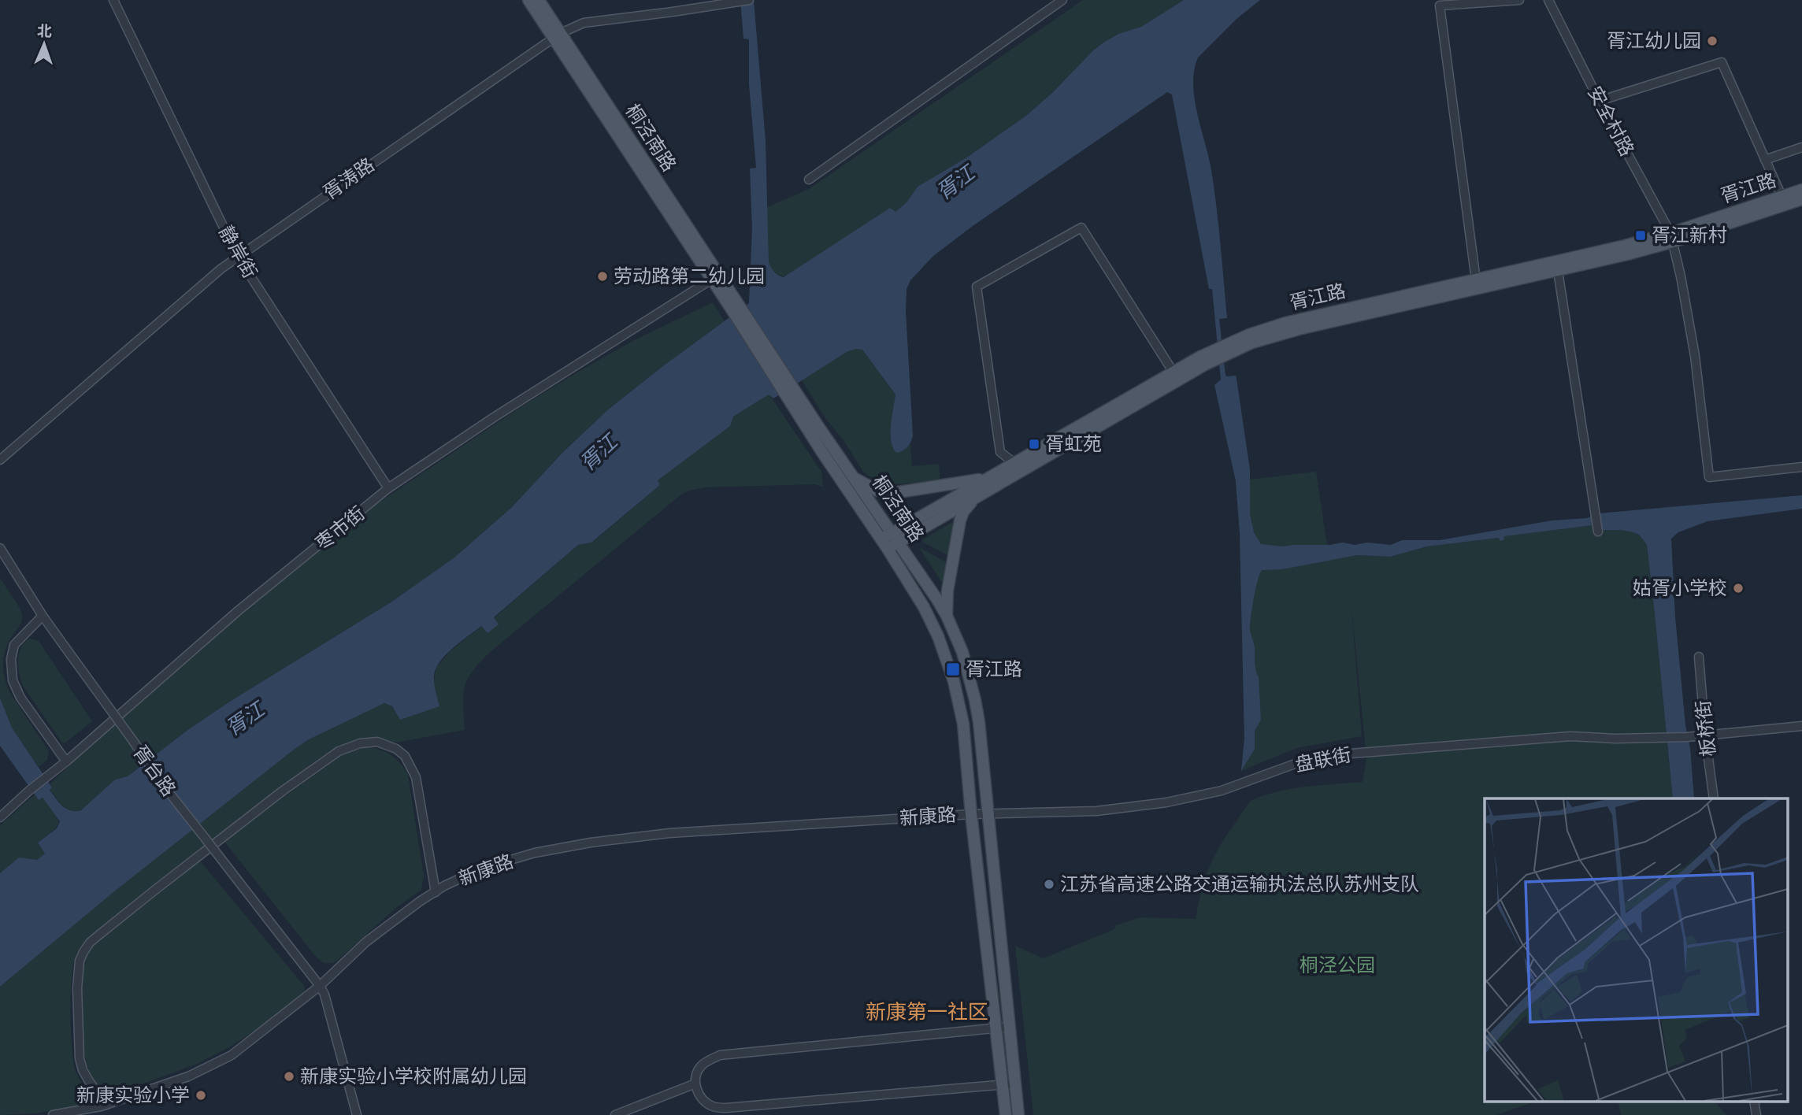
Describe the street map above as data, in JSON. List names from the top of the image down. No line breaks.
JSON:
{"streets":{"main road":["桐泾南路","胥江路"],"street":["安全村路","胥涛路","静岸街","枣市街","板桥街","盘联街","胥台路","新康路"]},"crossings":[["安全村路","胥江路"],["桐泾南路","胥涛路"],["桐泾南路","胥江路"],["桐泾南路","枣市街"],["桐泾南路","盘联街"],["桐泾南路","新康路"],["胥涛路","静岸街"],["静岸街","枣市街"],["板桥街","盘联街"],["盘联街","新康路"],["胥台路","新康路"]],"districts":["新康第一社区"],"water":["胥江"],"parks":["桐泾公园"],"places":{"other":["胥江幼儿园","劳动路第二幼儿园","姑胥小学校","江苏省高速公路交通运输执法总队苏州支队","新康实验小学校附属幼儿园","新康实验小学"],"transit":["胥江新村","胥虹苑","胥江路"]},"north":"top"}
